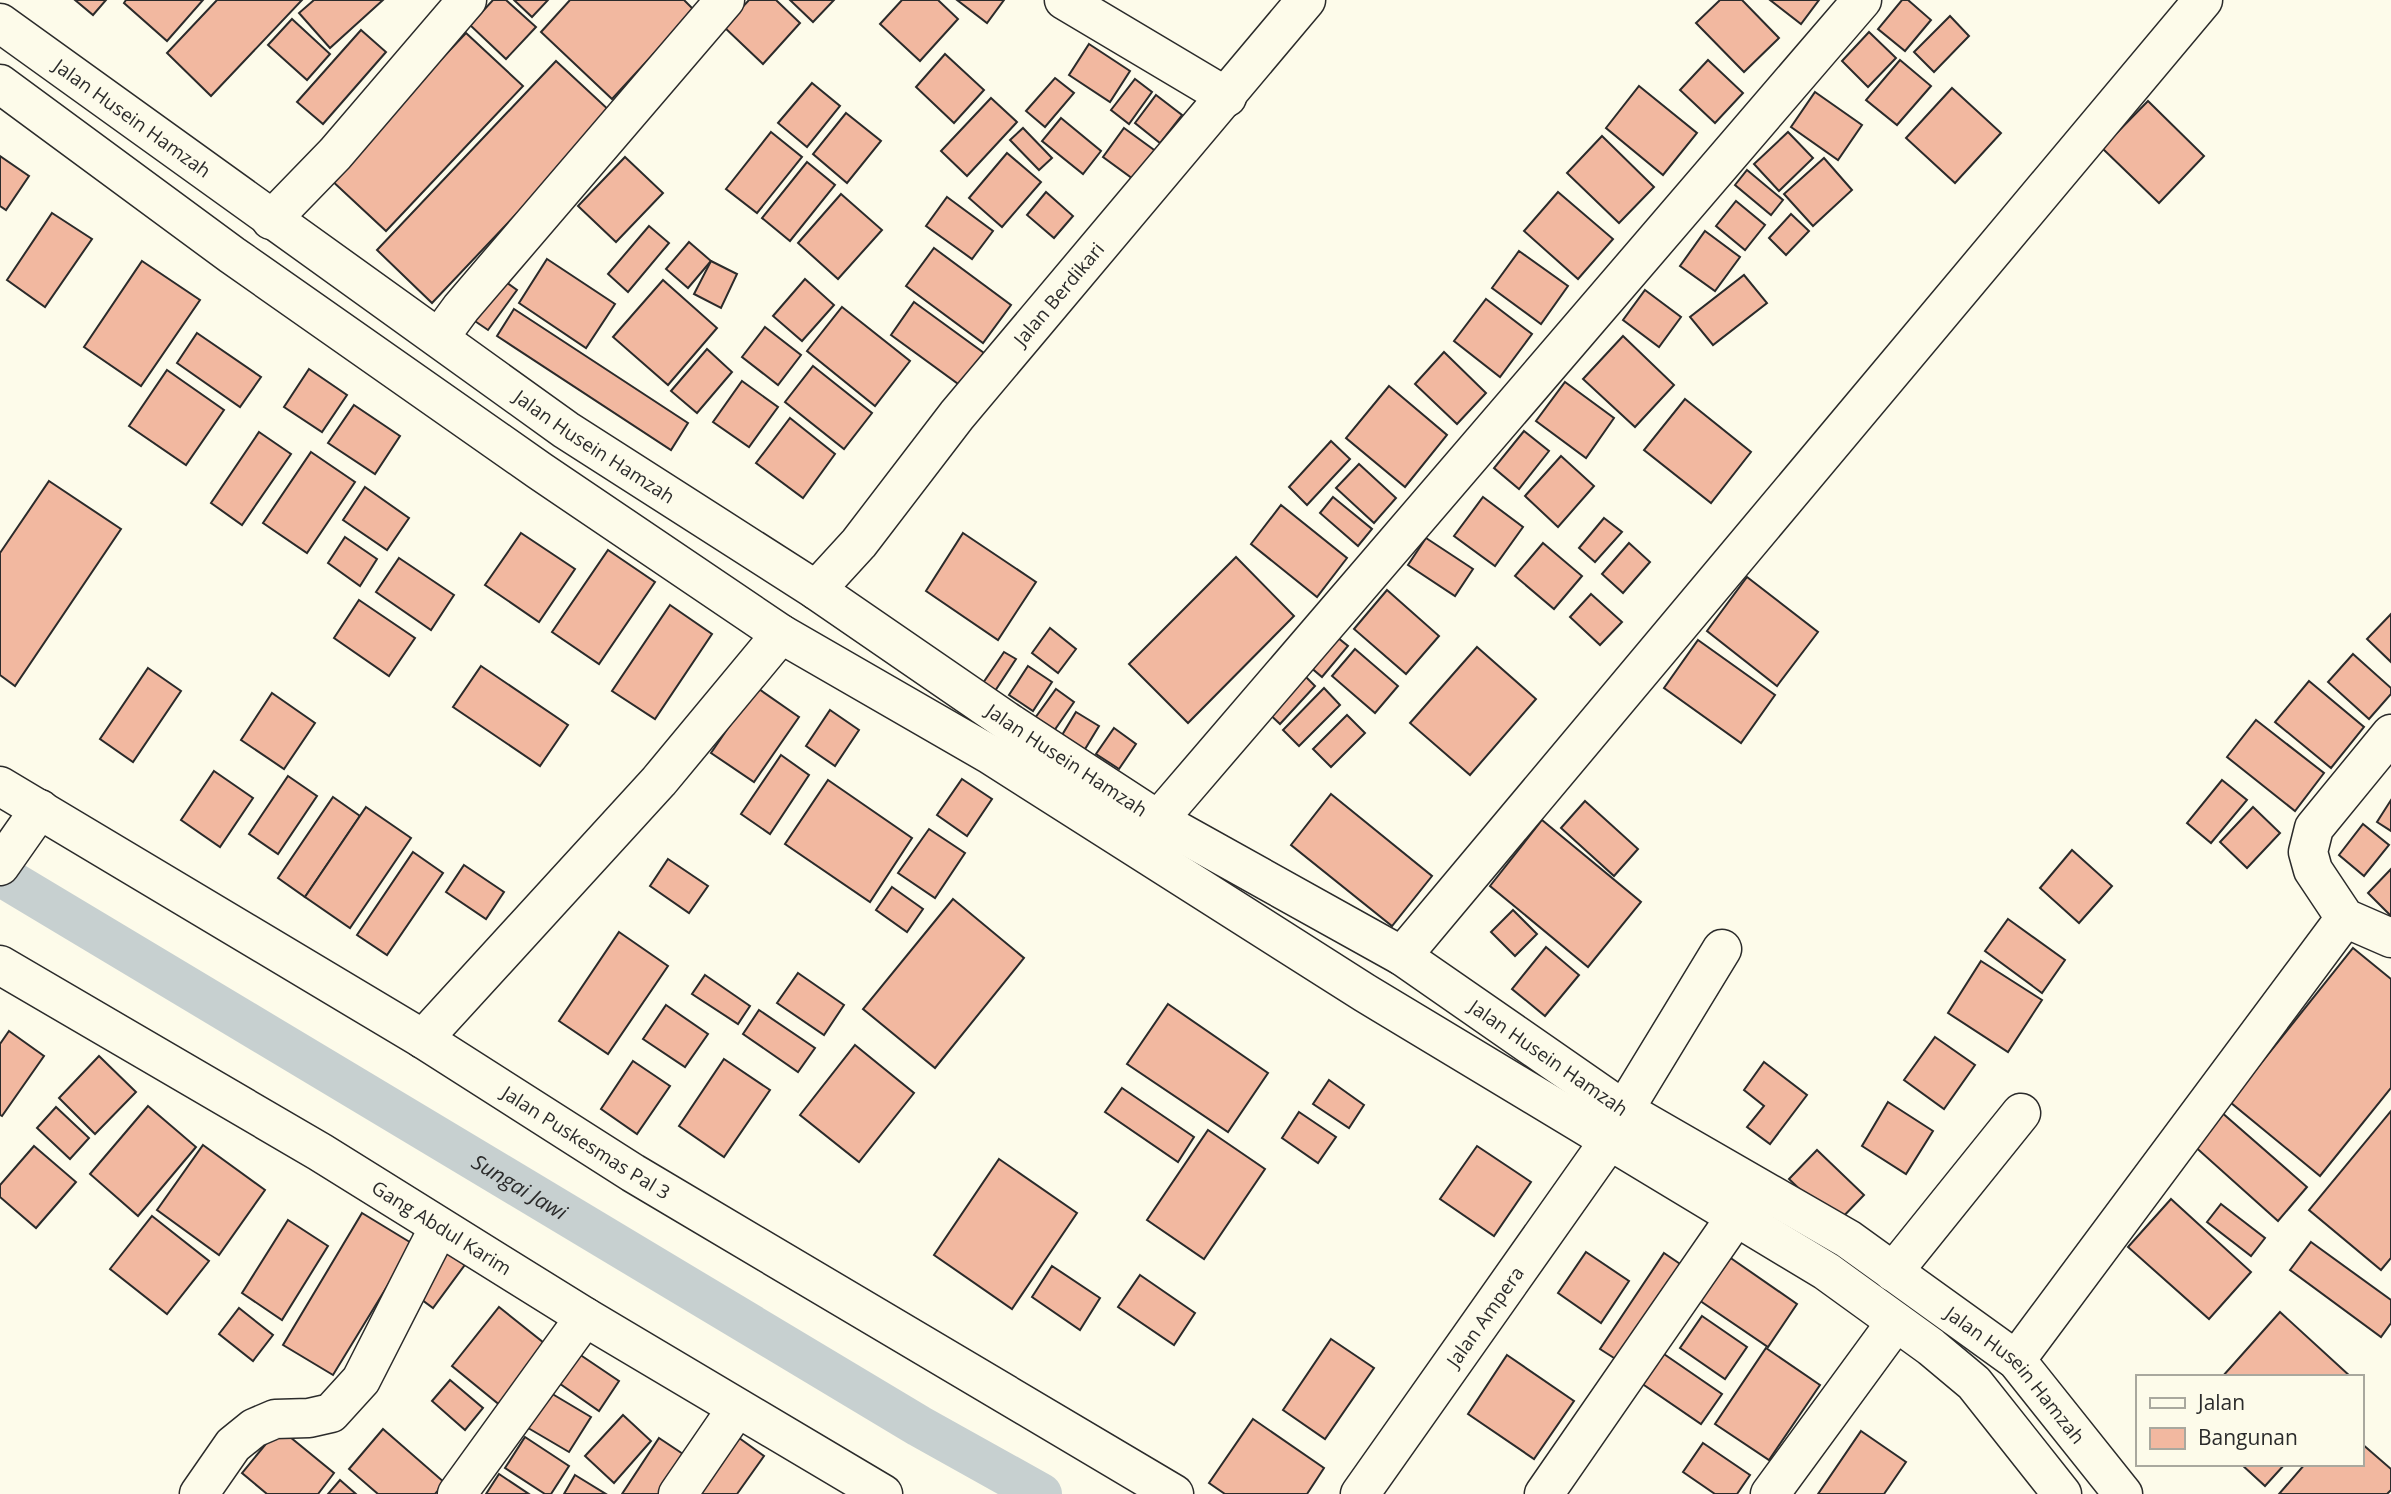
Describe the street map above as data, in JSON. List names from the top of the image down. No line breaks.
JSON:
{"streets":{"street":["Jalan Husein Hamzah","Jalan Berdikari","Jalan Puskesmas Pal 3","Gang Abdul Karim","Jalan Ampera"]},"crossings":[["Jalan Husein Hamzah","Jalan Berdikari"],["Jalan Husein Hamzah","Jalan Ampera"]],"water":["Sungai Jawi"],"legend":["Jalan","Bangunan"]}
